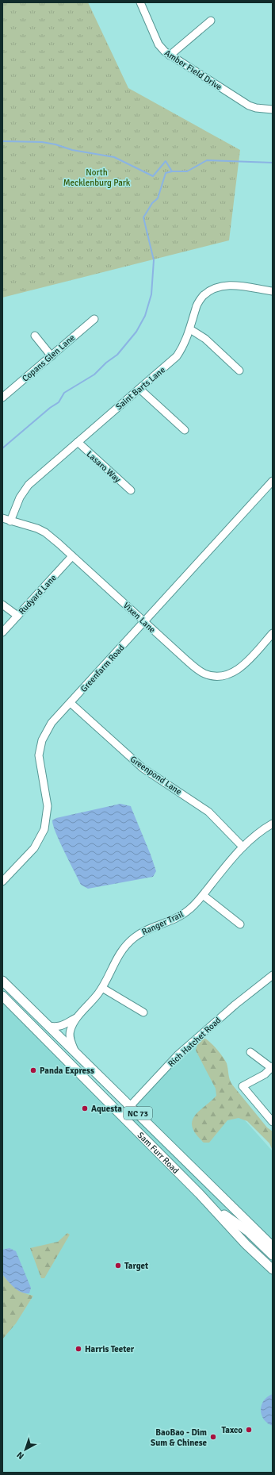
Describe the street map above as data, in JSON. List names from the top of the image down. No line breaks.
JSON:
{"streets":{"main road":["NC 73","Sam Furr Road"],"street":["Amber Field Drive","Copans Glen Lane","Saint Barts Lane","Lasaro Way","Rudyard Lane","Vixen Lane","Greenfarm Road","Greenpond Lane","Ranger Trail","Rich Hatchet Road"]},"crossings":[["Saint Barts Lane","Lasaro Way"],["Saint Barts Lane","Vixen Lane"],["Rudyard Lane","Vixen Lane"],["Vixen Lane","Greenfarm Road"],["Greenfarm Road","Greenpond Lane"],["Greenpond Lane","Ranger Trail"],["Ranger Trail","Sam Furr Road"],["Rich Hatchet Road","Sam Furr Road"]],"parks":["North Mecklenburg Park"],"places":["Panda Express","Aquesta","Target","Harris Teeter","Taxco","BaoBao - Dim Sum & Chinese"],"north":"bottom left"}
